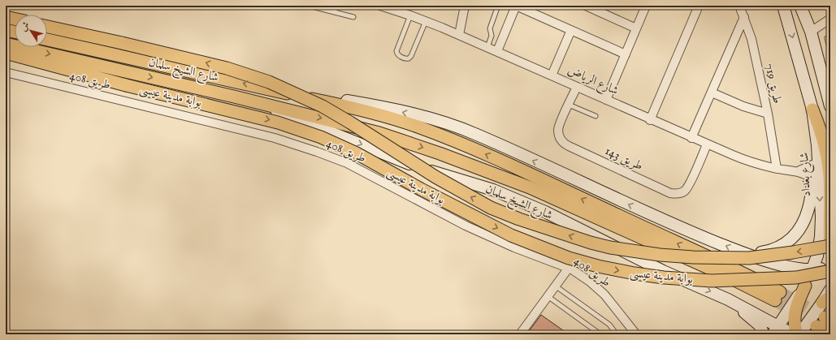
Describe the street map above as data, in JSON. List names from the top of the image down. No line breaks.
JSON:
{"streets":{"main road":["شارع الشيخ سلمان","بوابة مدينة عيسى","شارع بغداد"],"street":["طريق 408","شارع الرياض","طريق 719","طريق 143"]},"crossings":[["شارع الشيخ سلمان","شارع بغداد"],["شارع الرياض","طريق 719"],["شارع الرياض","طريق 143"]],"north":"top left"}
